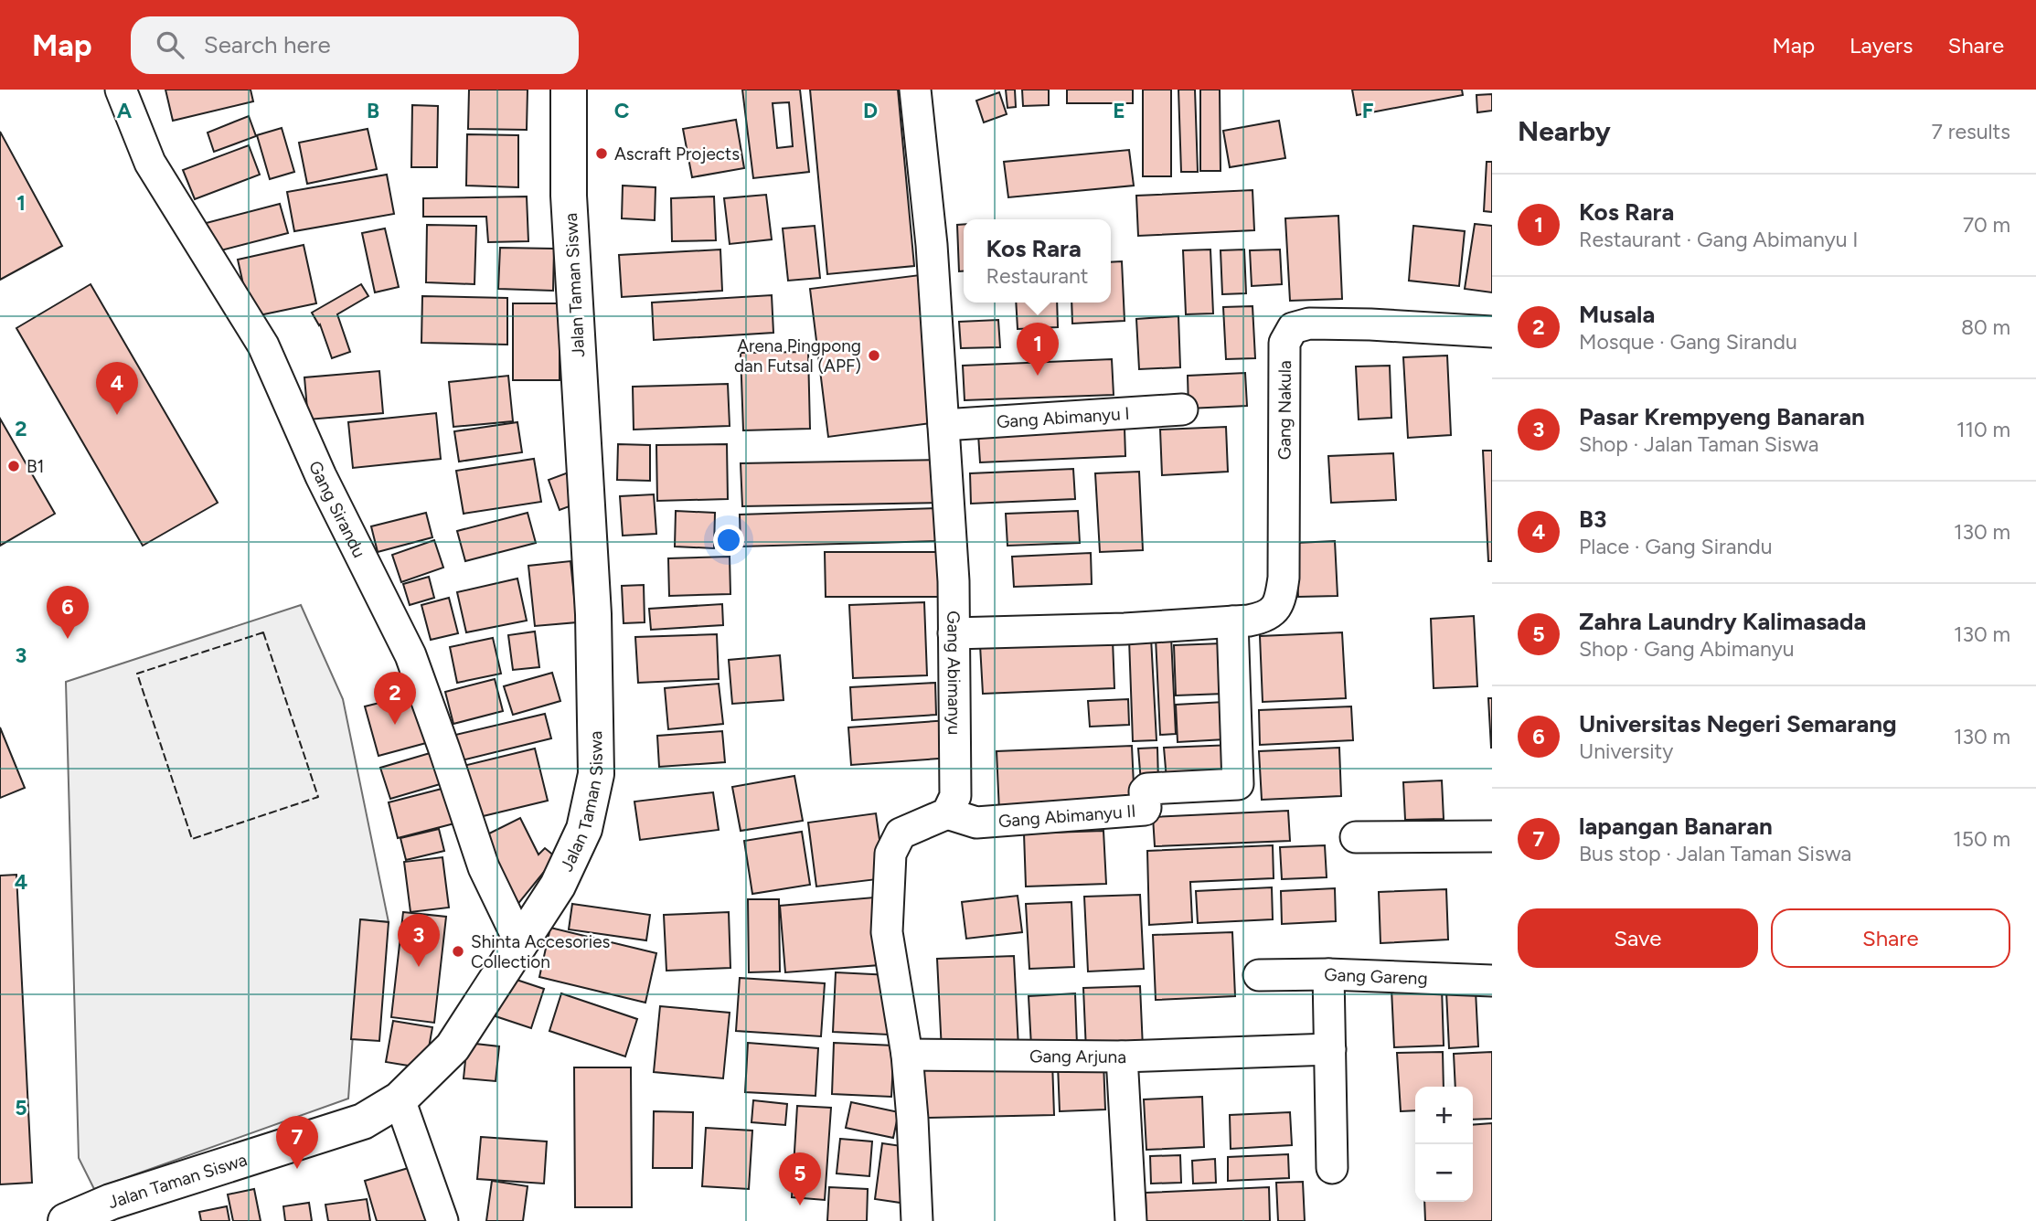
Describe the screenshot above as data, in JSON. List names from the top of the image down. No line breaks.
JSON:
{"streets":{"main road":["Jalan Taman Siswa"],"street":["Gang Nakula","Gang Abimanyu I","Gang Sirandu","Gang Abimanyu","Gang Abimanyu II","Gang Gareng","Gang Arjuna"]},"crossings":[["Jalan Taman Siswa","Gang Sirandu"],["Gang Nakula","Gang Abimanyu II"],["Gang Abimanyu I","Gang Abimanyu"],["Gang Abimanyu","Gang Abimanyu II"]],"places":["Ascraft Projects","Arena Pingpong dan Futsal (APF)","B1","Shinta Accesories Collection"],"page":{"header":"Map","search":"Search here","nav":["Map","Layers","Share"],"heading":["Nearby","7 results"],"list":[{"mark":"1","name":"Kos Rara","note":"Restaurant · Gang Abimanyu I","value":"70 m"},{"mark":"2","name":"Musala","note":"Mosque · Gang Sirandu","value":"80 m"},{"mark":"3","name":"Pasar Krempyeng Banaran","note":"Shop · Jalan Taman Siswa","value":"110 m"},{"mark":"4","name":"B3","note":"Place · Gang Sirandu","value":"130 m"},{"mark":"5","name":"Zahra Laundry Kalimasada","note":"Shop · Gang Abimanyu","value":"130 m"},{"mark":"6","name":"Universitas Negeri Semarang","note":"University","value":"130 m"},{"mark":"7","name":"lapangan Banaran","note":"Bus stop · Jalan Taman Siswa","value":"150 m"}],"popup":["Kos Rara","Restaurant"],"pins":["1","4","6","2","3","7","5"],"buttons":["Save","Share"],"map_buttons":["+","−"]},"grid":{"columns":["A","B","C","D","E","F"],"rows":["1","2","3","4","5"]}}
